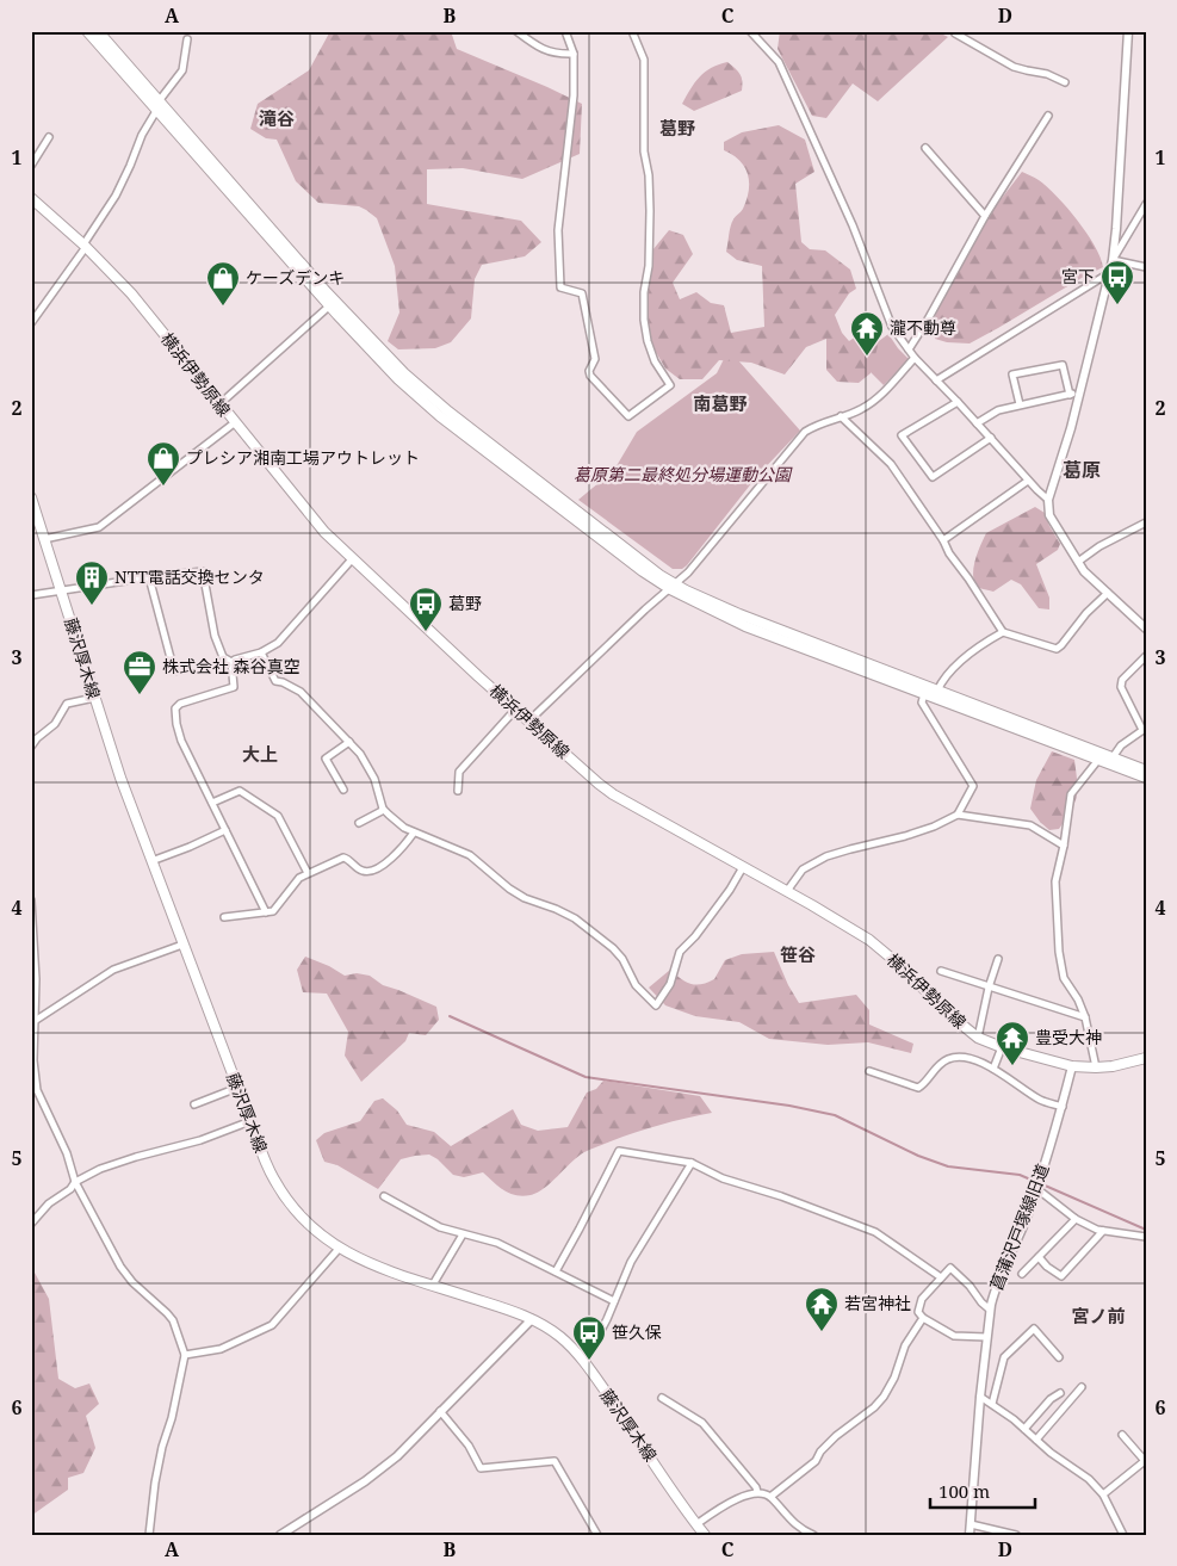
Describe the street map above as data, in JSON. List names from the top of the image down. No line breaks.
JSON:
{"streets":{"main road":["横浜伊勢原線","藤沢厚木線"],"street":["菖蒲沢戸塚線旧道"]},"crossings":[["横浜伊勢原線","菖蒲沢戸塚線旧道"]],"districts":["滝谷","葛野","南葛野","葛原","大上","笹谷","宮ノ前"],"parks":["葛原第二最終処分場運動公園"],"places":{"bus stop":["宮下","葛野","笹久保"],"shop":["ケーズデンキ","プレシア湘南工場アウトレット"],"temple":["瀧不動尊","豊受大神","若宮神社"],"building":["NTT電話交換センタ"],"office":["株式会社 森谷真空"]},"scale_bar":"100 m","grid":{"columns":["A","B","C","D"],"rows":["1","2","3","4","5","6"]}}
